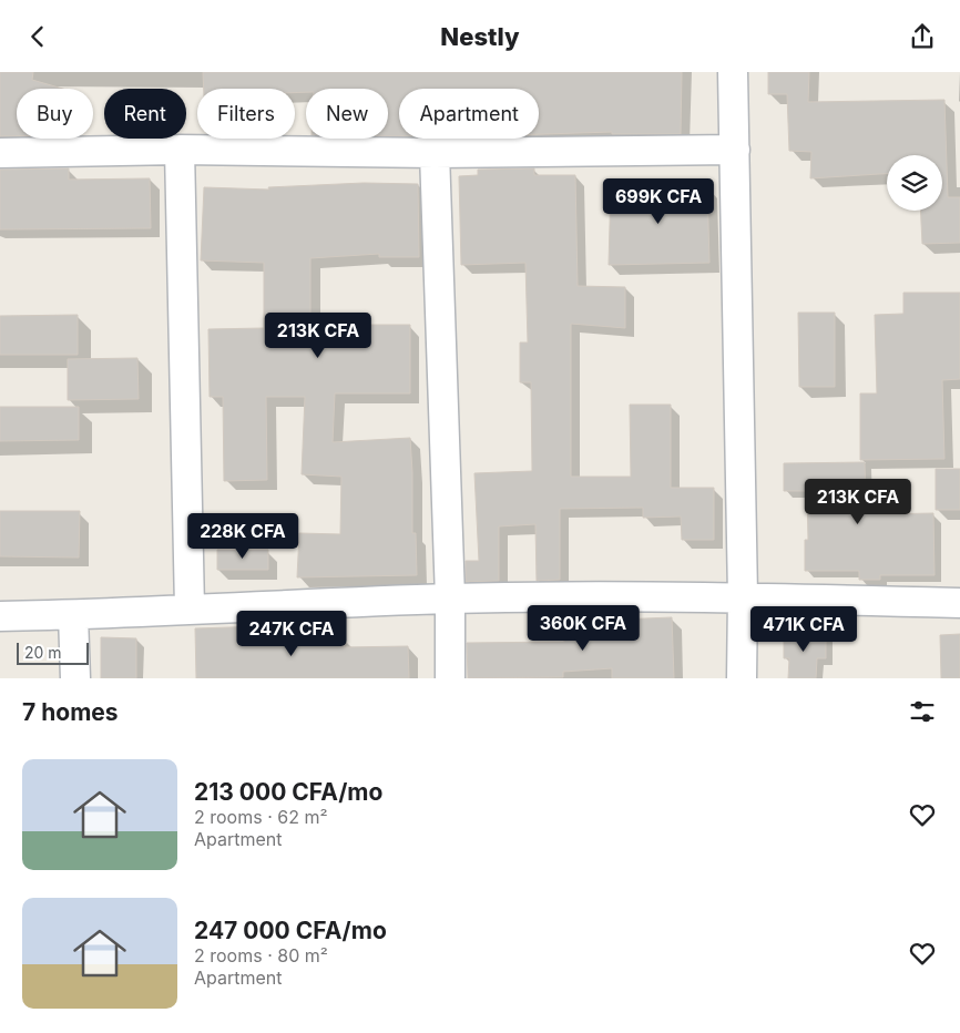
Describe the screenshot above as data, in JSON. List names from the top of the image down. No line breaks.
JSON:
{"scale_bar":"20 m","page":{"header":"Nestly","chip":["Buy","Rent","Filters","New","Apartment"],"price":["699K CFA","213K CFA","213K CFA","228K CFA","360K CFA","471K CFA","247K CFA"],"scale":"20 m","heading":"7 homes","list":[{"name":"213 000 CFA/mo","note":"2 rooms · 62 m² · Apartment"},{"name":"247 000 CFA/mo","note":"2 rooms · 80 m² · Apartment"}]}}
